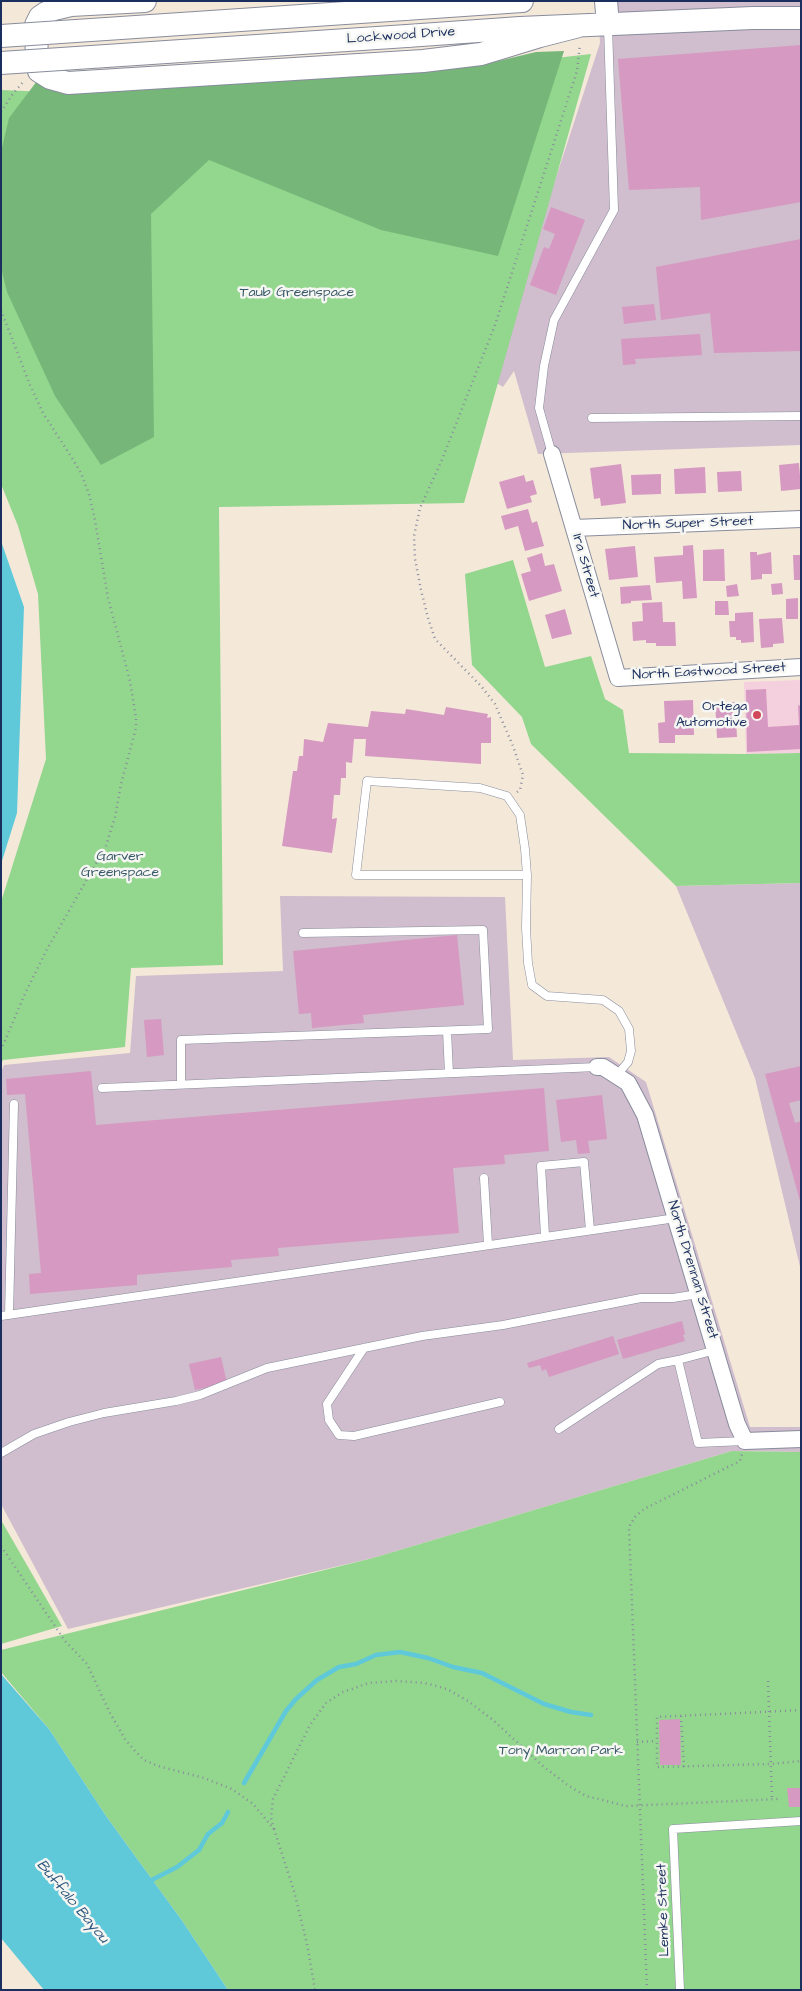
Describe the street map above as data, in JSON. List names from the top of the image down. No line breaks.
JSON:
{"streets":{"main road":["Lockwood Drive"],"street":["North Super Street","Ira Street","North Eastwood Street","North Drennan Street"],"lane":["Lemke Street"]},"crossings":[["North Super Street","Ira Street"],["Ira Street","North Eastwood Street"]],"water":["Buffalo Bayou"],"parks":["Taub Greenspace","Garver Greenspace","Tony Marron Park"],"places":["Ortega Automotive"]}
